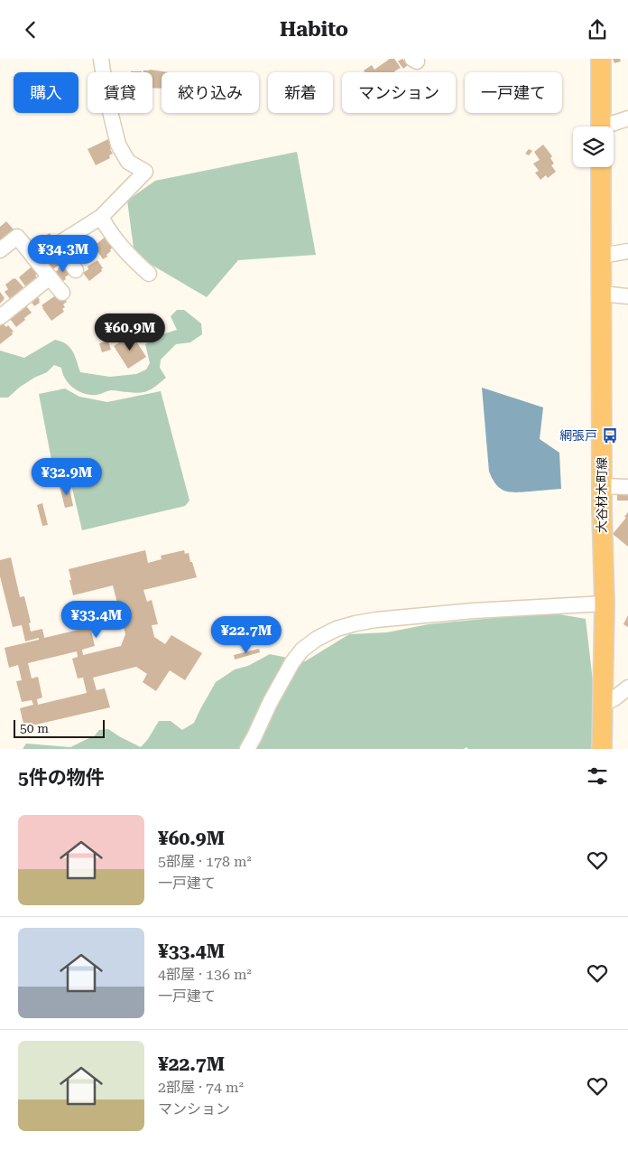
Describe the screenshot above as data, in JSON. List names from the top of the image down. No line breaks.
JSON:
{"streets":{"main road":["大谷材木町線"]},"places":{"bus stop":["網張戸"]},"scale_bar":"50 m","page":{"header":"Habito","chip":["購入","賃貸","絞り込み","新着","マンション","一戸建て"],"price":["¥34.3M","¥60.9M","¥32.9M","¥33.4M","¥22.7M"],"scale":"50 m","heading":"5件の物件","list":[{"name":"¥60.9M","note":"5部屋 · 178 m² · 一戸建て"},{"name":"¥33.4M","note":"4部屋 · 136 m² · 一戸建て"},{"name":"¥22.7M","note":"2部屋 · 74 m² · マンション"}]}}
